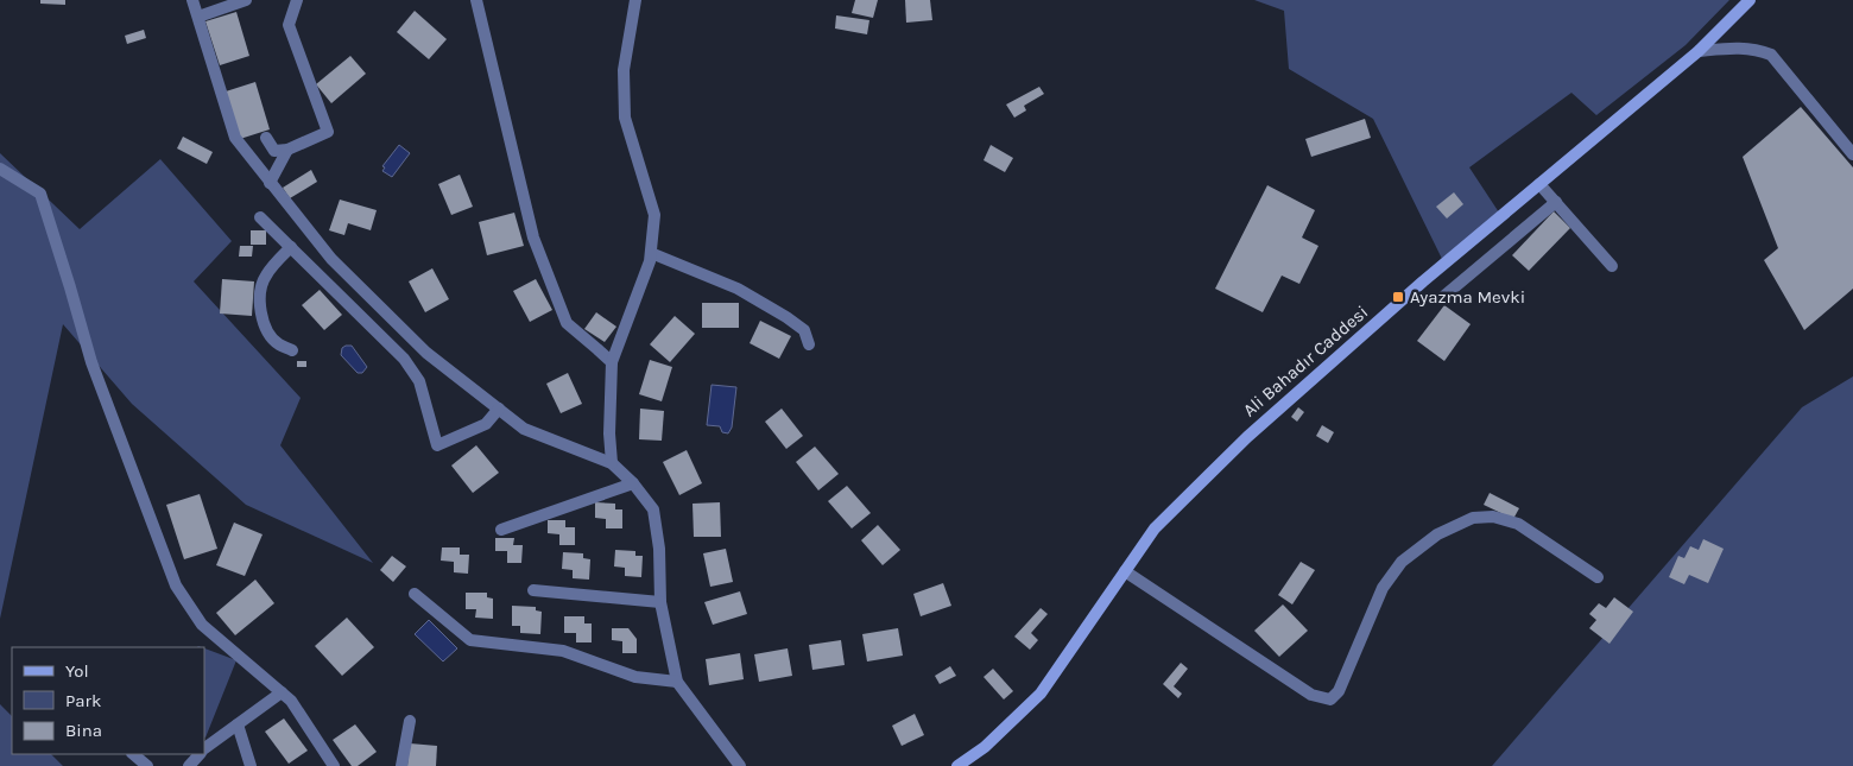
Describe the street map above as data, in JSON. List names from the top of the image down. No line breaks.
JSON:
{"streets":{"main road":["Ali Bahadır Caddesi"]},"places":{"transit":["Ayazma Mevki"]},"legend":["Yol","Park","Bina"]}
